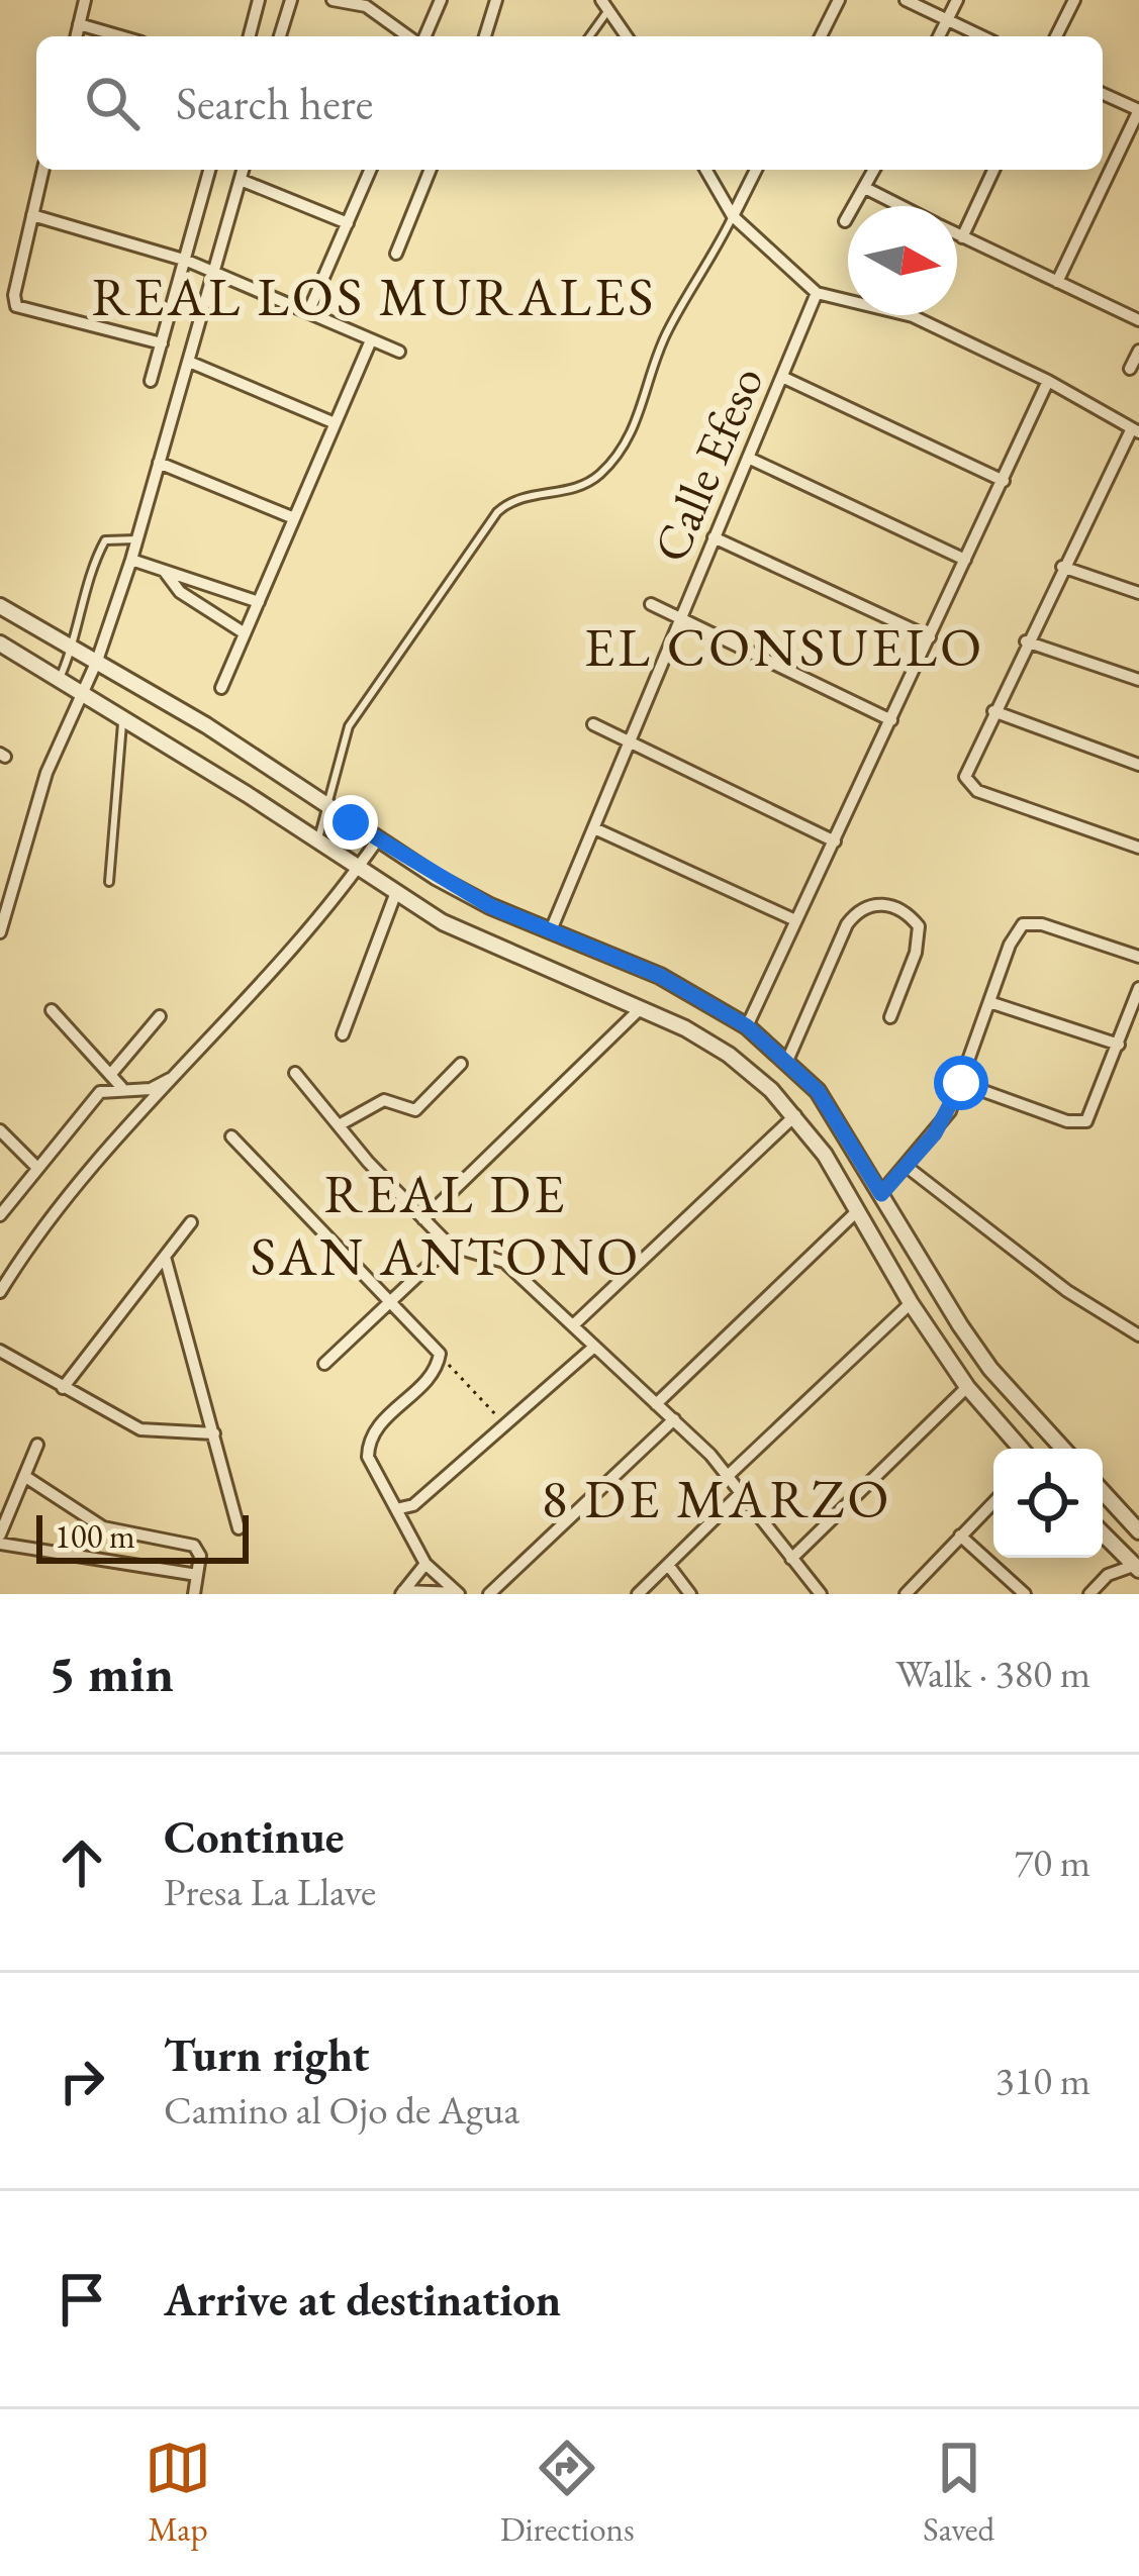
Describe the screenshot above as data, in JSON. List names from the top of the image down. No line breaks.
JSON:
{"streets":{"street":["Calle Efeso"]},"districts":["REAL LOS MURALES","EL CONSUELO","REAL DE SAN ANTONO","8 DE MARZO"],"scale_bar":"100 m","north":"right","page":{"search":"Search here","scale":"100 m","heading":["5 min","Walk · 380 m"],"list":[["Continue","Presa La Llave","70 m"],["Turn right","Camino al Ojo de Agua","310 m"],"Arrive at destination"],"nav":["Map","Directions","Saved"]}}
